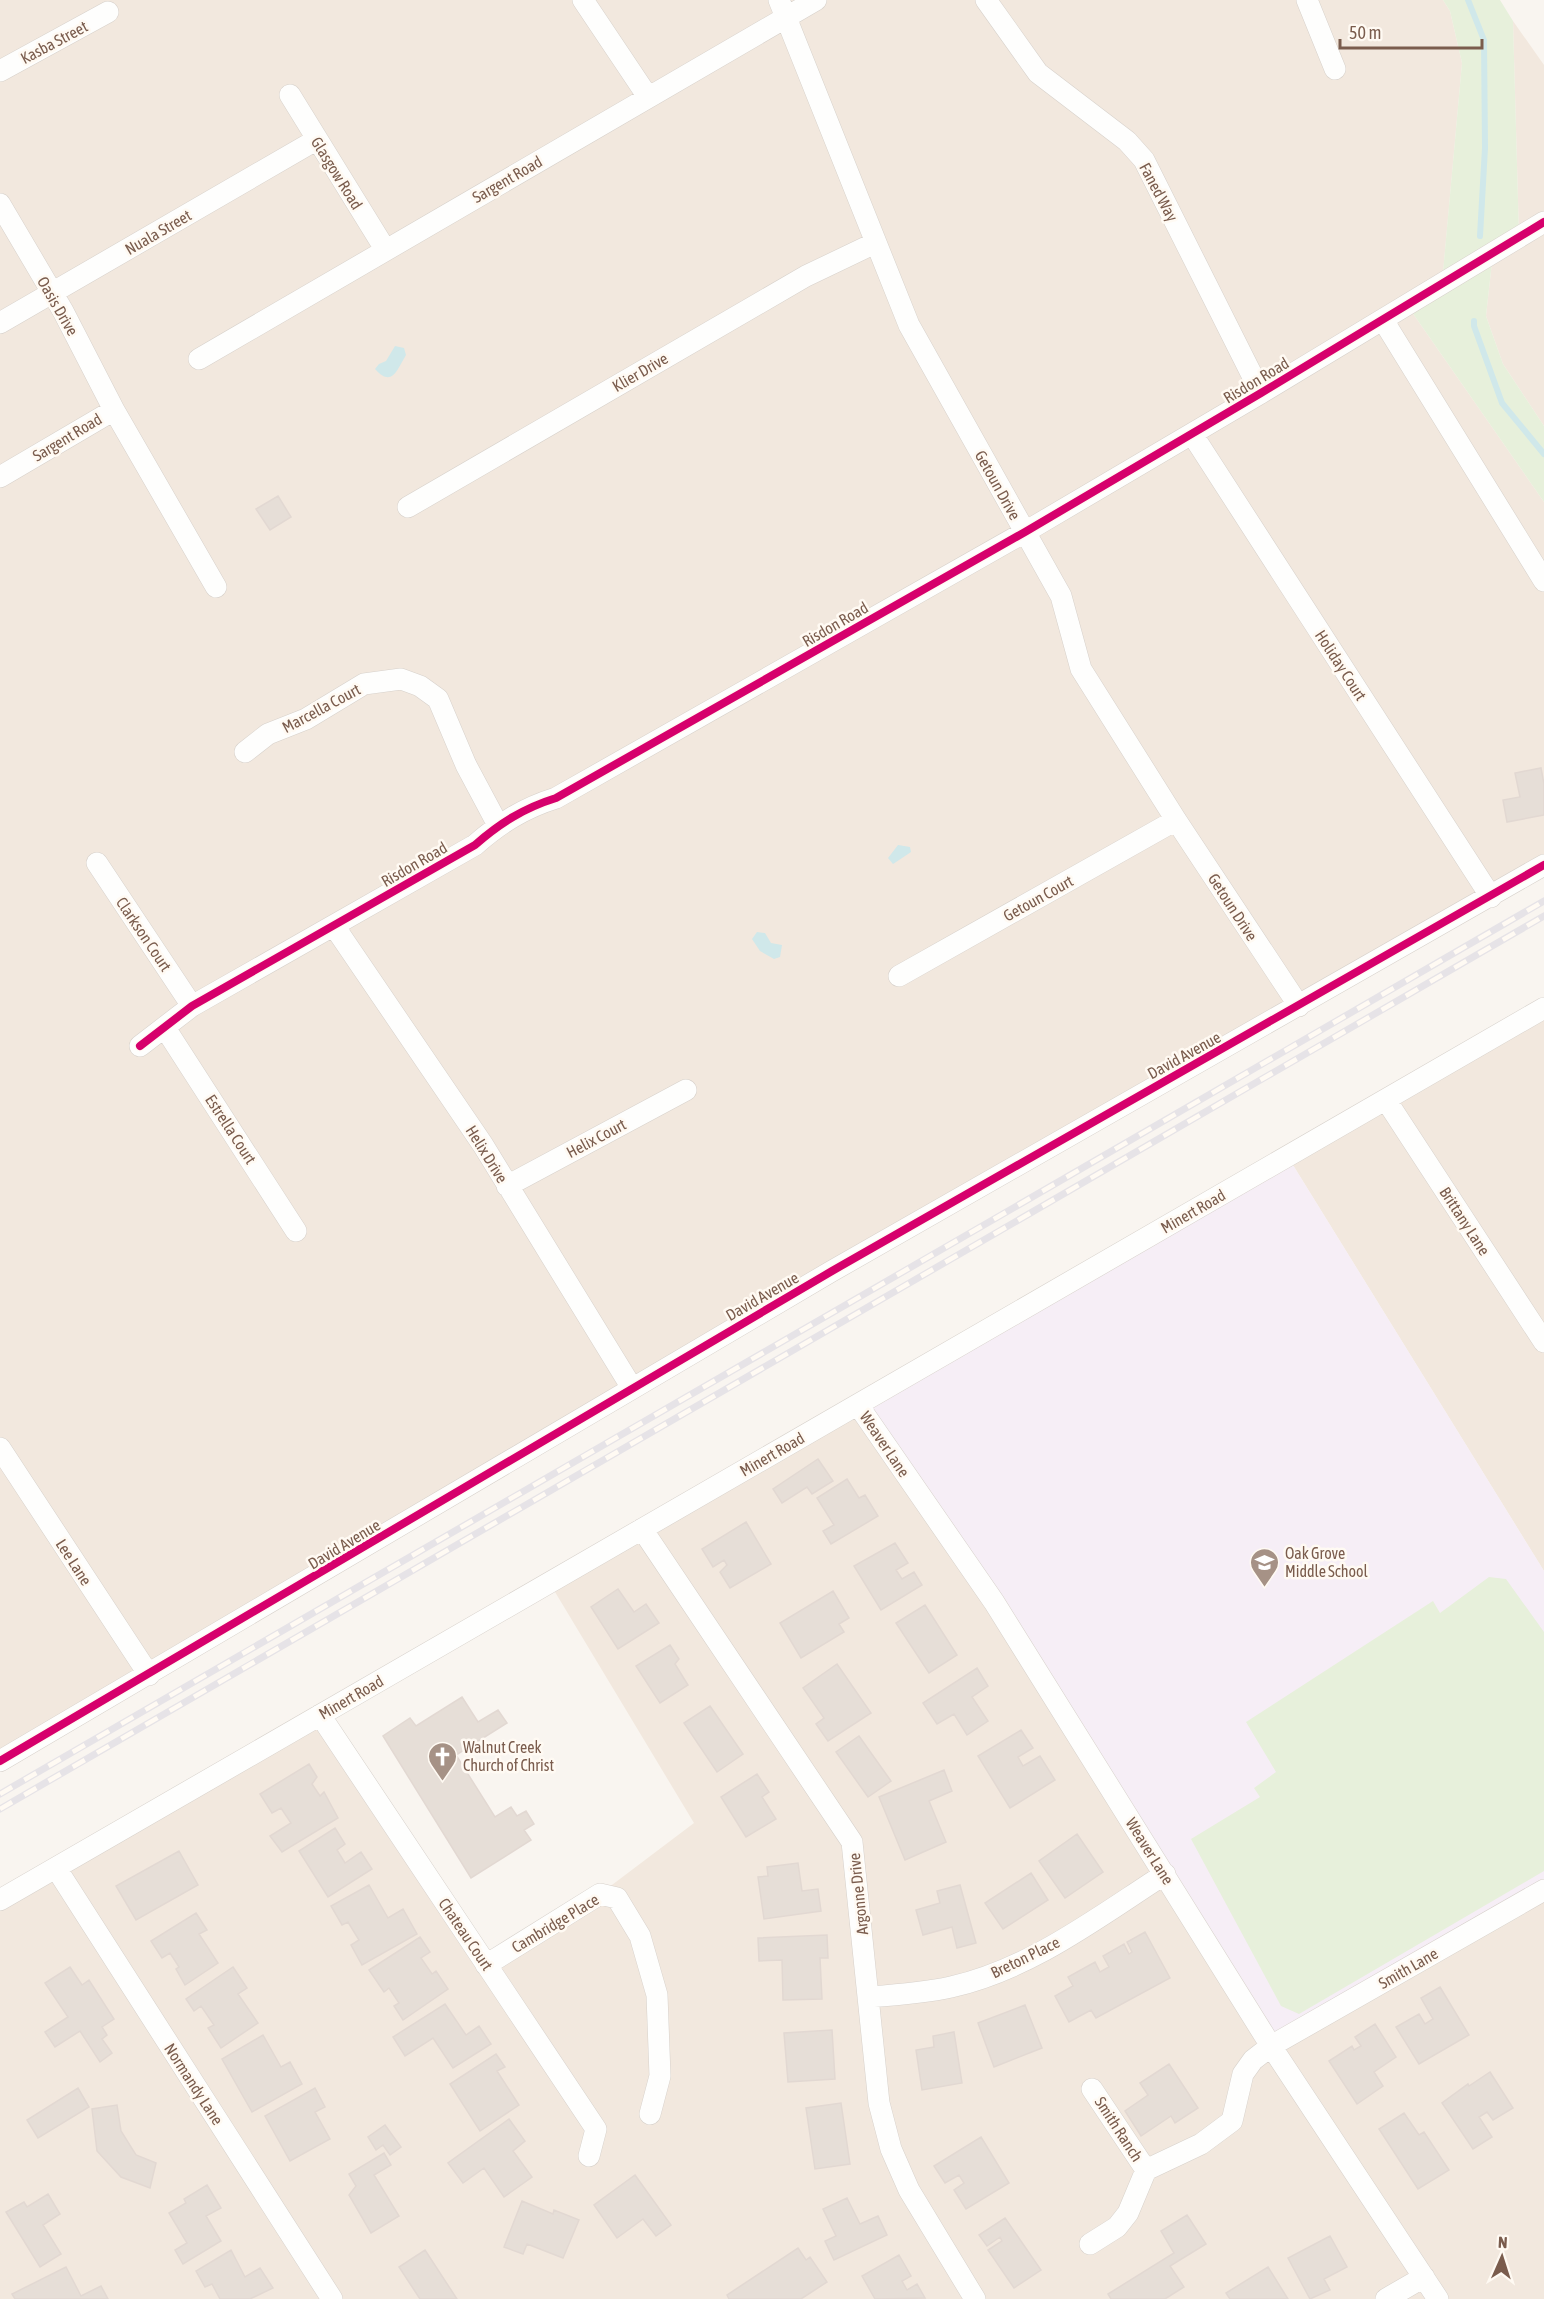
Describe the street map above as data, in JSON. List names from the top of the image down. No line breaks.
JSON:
{"streets":{"street":["Kasba Street","Glasgow Road","Sargent Road","Faned Way","Nuala Street","Oasis Drive","Klier Drive","Risdon Road","Getoun Drive","Holiday Court","Marcella Court","Getoun Court","Clarkson Court","David Avenue","Estrella Court","Helix Court","Helix Drive","Minert Road","Brittany Lane","Weaver Lane","Lee Lane","Argonne Drive","Cambridge Place","Chateau Court","Breton Place","Smith Lane","Normandy Lane","Smith Ranch"]},"crossings":[["Glasgow Road","Sargent Road"],["Glasgow Road","Nuala Street"],["Sargent Road","Oasis Drive"],["Sargent Road","Getoun Drive"],["Faned Way","Risdon Road"],["Nuala Street","Oasis Drive"],["Klier Drive","Getoun Drive"],["Risdon Road","Getoun Drive"],["Risdon Road","Holiday Court"],["Risdon Road","Marcella Court"],["Risdon Road","Clarkson Court"],["Risdon Road","Estrella Court"],["Risdon Road","Helix Drive"],["Getoun Drive","Getoun Court"],["Getoun Drive","David Avenue"],["Holiday Court","David Avenue"],["David Avenue","Helix Drive"],["David Avenue","Lee Lane"],["Helix Court","Helix Drive"],["Minert Road","Brittany Lane"],["Minert Road","Weaver Lane"],["Minert Road","Argonne Drive"],["Minert Road","Chateau Court"],["Minert Road","Normandy Lane"],["Weaver Lane","Breton Place"],["Weaver Lane","Smith Lane"],["Weaver Lane","Smith Ranch"],["Argonne Drive","Breton Place"],["Cambridge Place","Chateau Court"],["Smith Lane","Smith Ranch"]],"places":{"school or university":["Oak Grove Middle School"],"church":["Walnut Creek Church of Christ"]},"scale_bar":"50 m","north":"top"}
